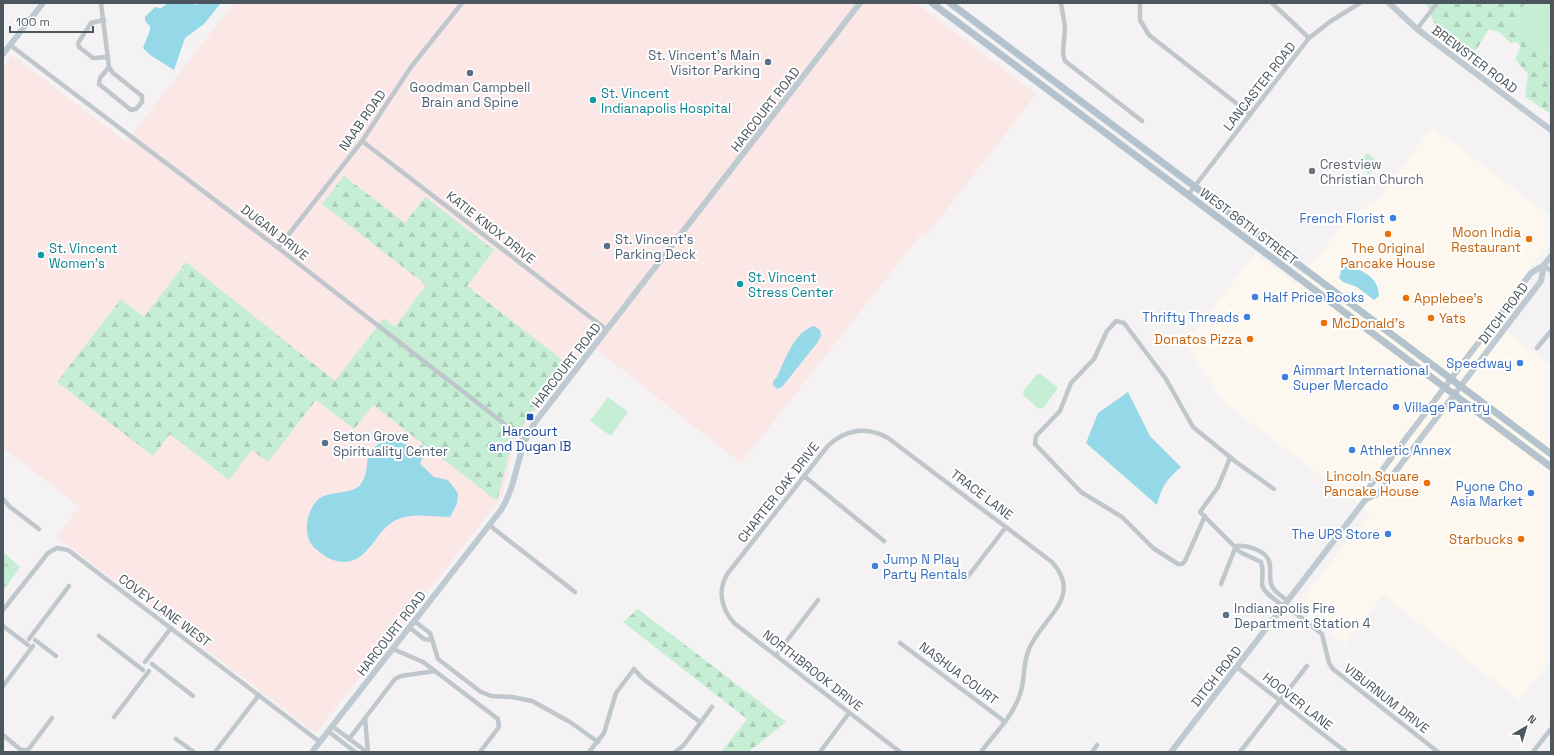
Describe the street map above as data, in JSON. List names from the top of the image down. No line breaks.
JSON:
{"streets":{"main road":["WEST 86TH STREET"],"street":["BREWSTER ROAD","LANCASTER ROAD","HARCOURT ROAD","NAAB ROAD","KATIE KNOX DRIVE","DUGAN DRIVE","DITCH ROAD","CHARTER OAK DRIVE","TRACE LANE","COVEY LANE WEST","NORTHBROOK DRIVE","NASHUA COURT","VIBURNUM DRIVE","HOOVER LANE"]},"crossings":[["LANCASTER ROAD","WEST 86TH STREET"],["HARCOURT ROAD","KATIE KNOX DRIVE"],["HARCOURT ROAD","DUGAN DRIVE"],["HARCOURT ROAD","COVEY LANE WEST"],["NAAB ROAD","KATIE KNOX DRIVE"],["NAAB ROAD","DUGAN DRIVE"],["WEST 86TH STREET","DITCH ROAD"],["DITCH ROAD","VIBURNUM DRIVE"],["DITCH ROAD","HOOVER LANE"],["CHARTER OAK DRIVE","TRACE LANE"],["CHARTER OAK DRIVE","NORTHBROOK DRIVE"],["TRACE LANE","NASHUA COURT"]],"places":{"other":["St. Vincent's Main Visitor Parking","Goodman Campbell Brain and Spine","St. Vincent Indianapolis Hospital","Crestview Christian Church","French Florist","The Original Pancake House","Moon India Restaurant","St. Vincent's Parking Deck","St. Vincent Women's","St. Vincent Stress Center","Half Price Books","Applebee's","Thrifty Threads","Yats","McDonald's","Donatos Pizza","Speedway","Aimmart International Super Mercado","Village Pantry","Seton Grove Spirituality Center","Athletic Annex","Lincoln Square Pancake House","Pyone Cho Asia Market","The UPS Store","Starbucks","Jump N Play Party Rentals","Indianapolis Fire Department Station 4"],"transit":["Harcourt and Dugan IB"]},"scale_bar":"100 m","north":"top right"}
